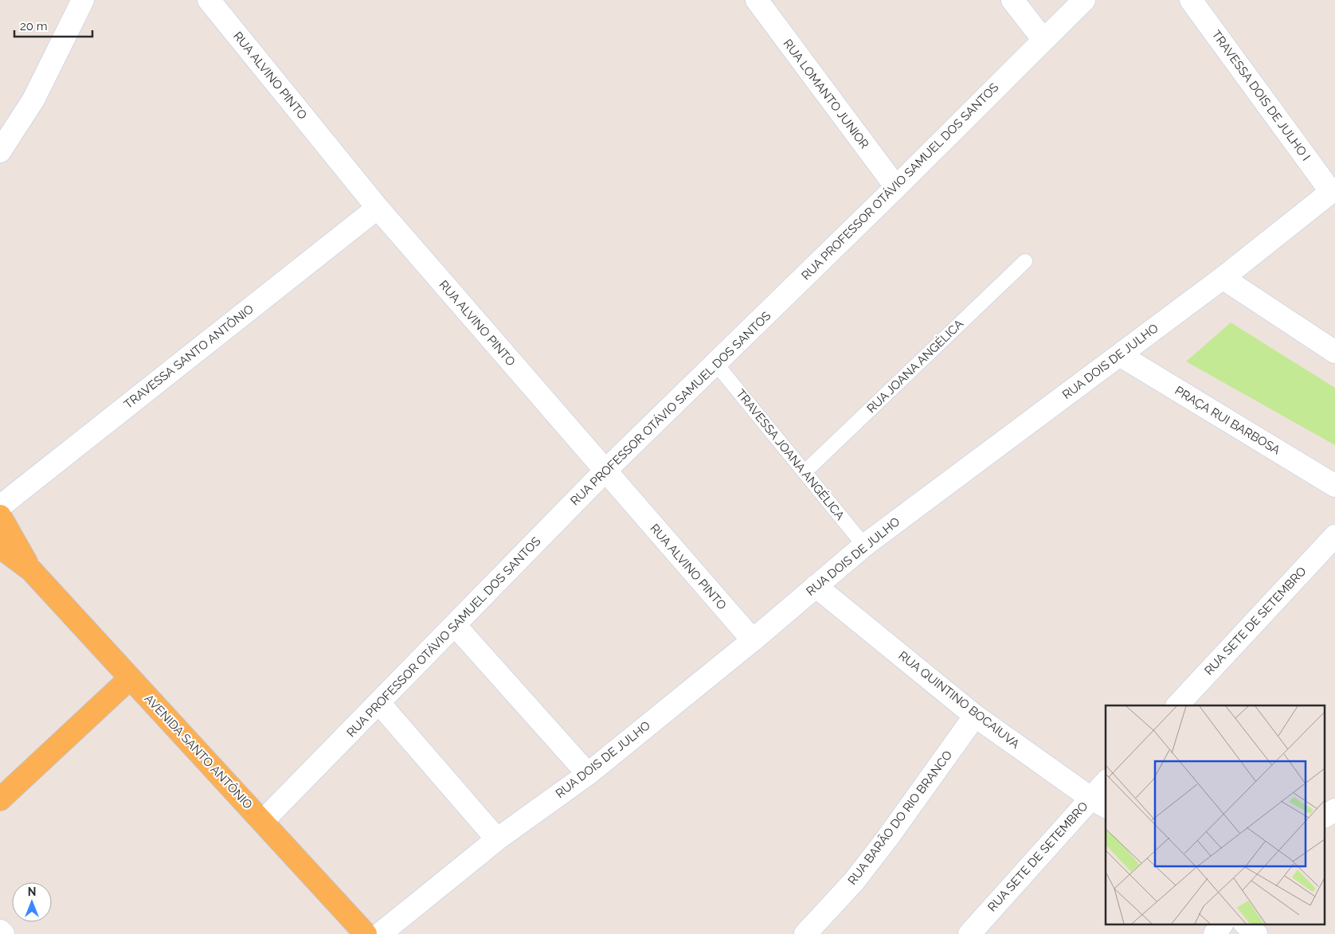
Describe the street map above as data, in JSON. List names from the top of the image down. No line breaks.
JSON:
{"streets":{"main road":["AVENIDA SANTO ANTÔNIO"],"street":["RUA ALVINO PINTO","RUA LOMANTO JUNIOR","TRAVESSA DOIS DE JULHO I","RUA PROFESSOR OTÁVIO SAMUEL DOS SANTOS","TRAVESSA SANTO ANTÔNIO","RUA DOIS DE JULHO","PRAÇA RUI BARBOSA","RUA SETE DE SETEMBRO","RUA QUINTINO BOCAIUVA","RUA BARÃO DO RIO BRANCO"],"lane":["RUA JOANA ANGÉLICA","TRAVESSA JOANA ANGÉLICA"]},"crossings":[["RUA ALVINO PINTO","RUA PROFESSOR OTÁVIO SAMUEL DOS SANTOS"],["RUA ALVINO PINTO","TRAVESSA SANTO ANTÔNIO"],["RUA ALVINO PINTO","RUA DOIS DE JULHO"],["RUA LOMANTO JUNIOR","RUA PROFESSOR OTÁVIO SAMUEL DOS SANTOS"],["TRAVESSA DOIS DE JULHO I","RUA DOIS DE JULHO"],["RUA PROFESSOR OTÁVIO SAMUEL DOS SANTOS","TRAVESSA JOANA ANGÉLICA"],["RUA PROFESSOR OTÁVIO SAMUEL DOS SANTOS","AVENIDA SANTO ANTÔNIO"],["RUA DOIS DE JULHO","PRAÇA RUI BARBOSA"],["RUA DOIS DE JULHO","TRAVESSA JOANA ANGÉLICA"],["RUA DOIS DE JULHO","RUA QUINTINO BOCAIUVA"],["RUA JOANA ANGÉLICA","TRAVESSA JOANA ANGÉLICA"],["RUA SETE DE SETEMBRO","RUA QUINTINO BOCAIUVA"],["RUA QUINTINO BOCAIUVA","RUA BARÃO DO RIO BRANCO"]],"scale_bar":"20 m","north":"top"}
